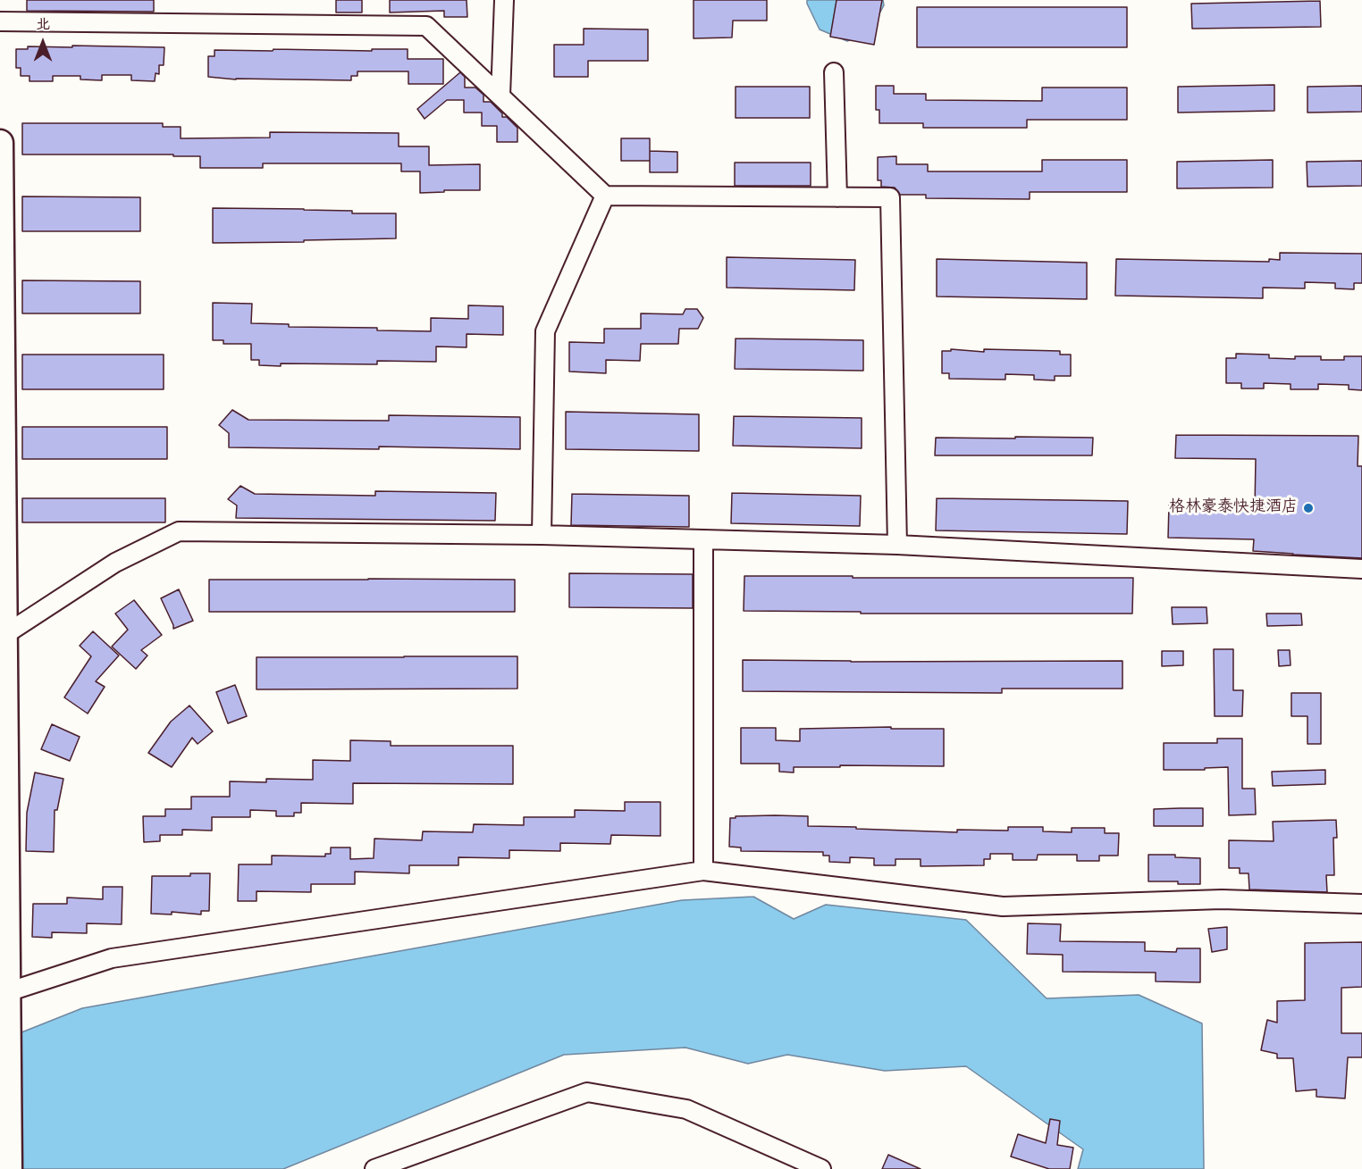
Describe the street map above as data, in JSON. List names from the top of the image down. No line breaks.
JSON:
{"places":["格林豪泰快捷酒店"],"north":"top"}
